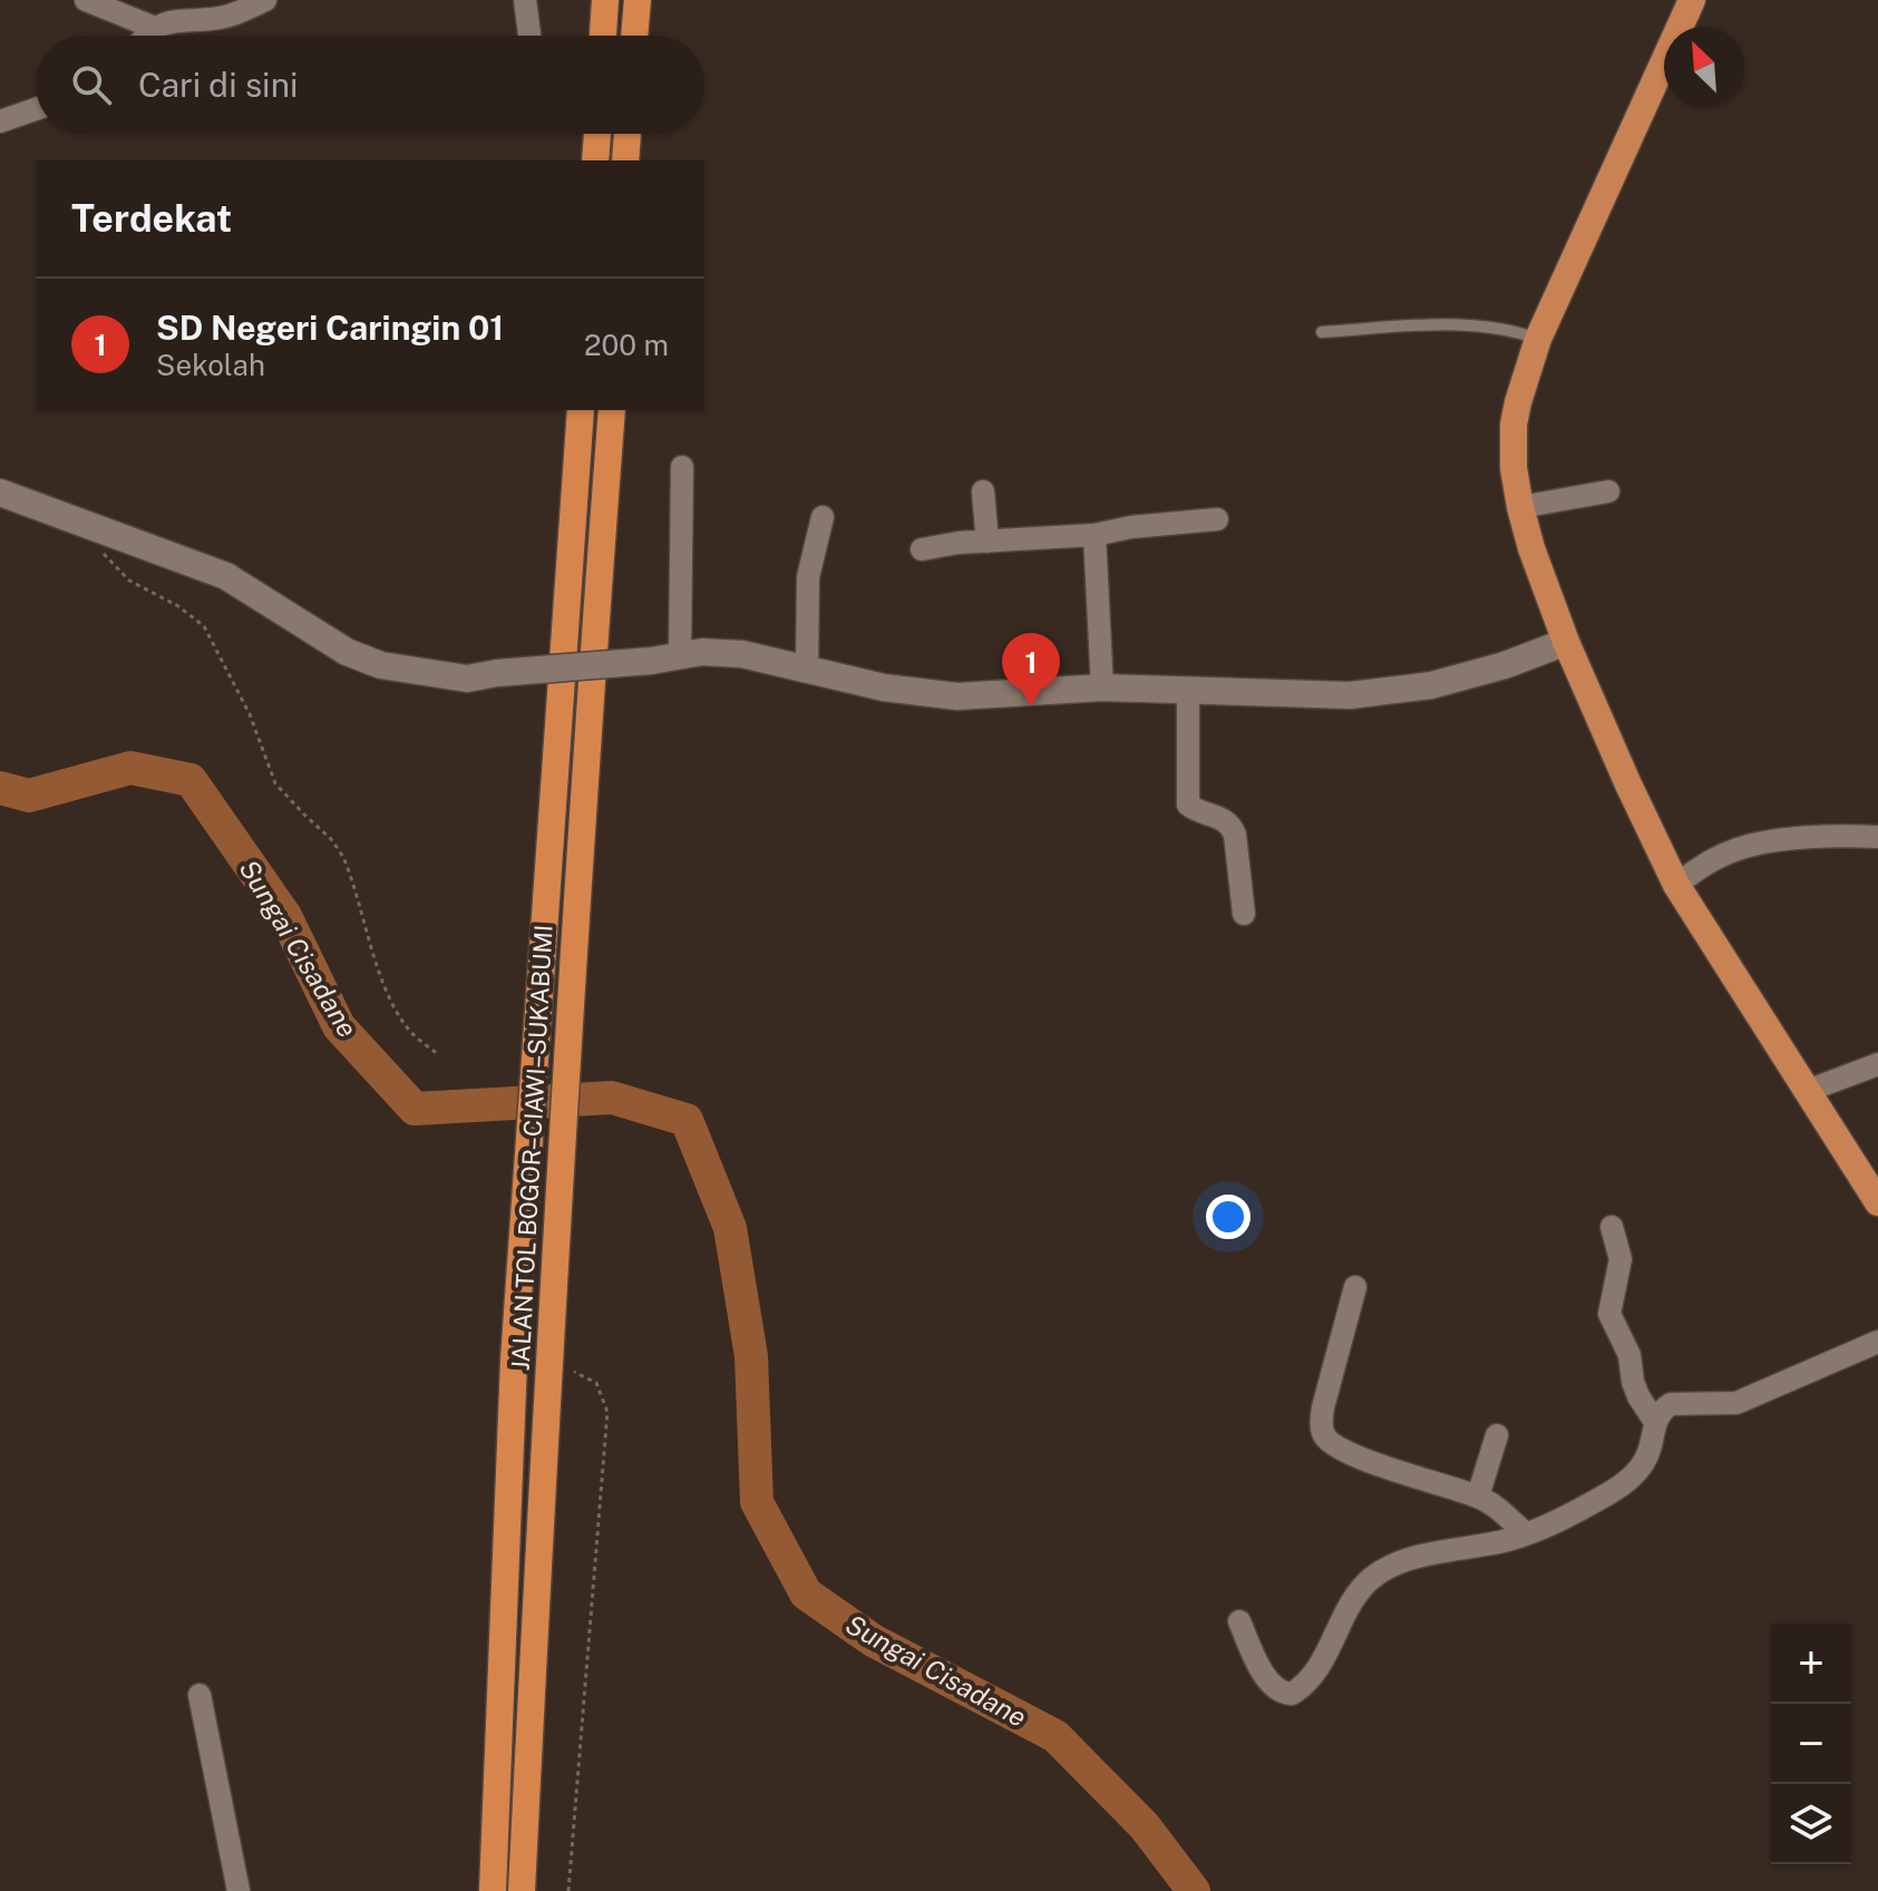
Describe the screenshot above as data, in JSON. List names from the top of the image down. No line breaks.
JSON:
{"streets":{"highway":["JALAN TOL BOGOR–CIAWI–SUKABUMI"]},"water":["Sungai Cisadane"],"north":"top left","page":{"search":"Cari di sini","heading":"Terdekat","list":[{"mark":"1","name":"SD Negeri Caringin 01","note":"Sekolah","value":"200 m"}],"pins":"1","map_buttons":["+","−"]}}
